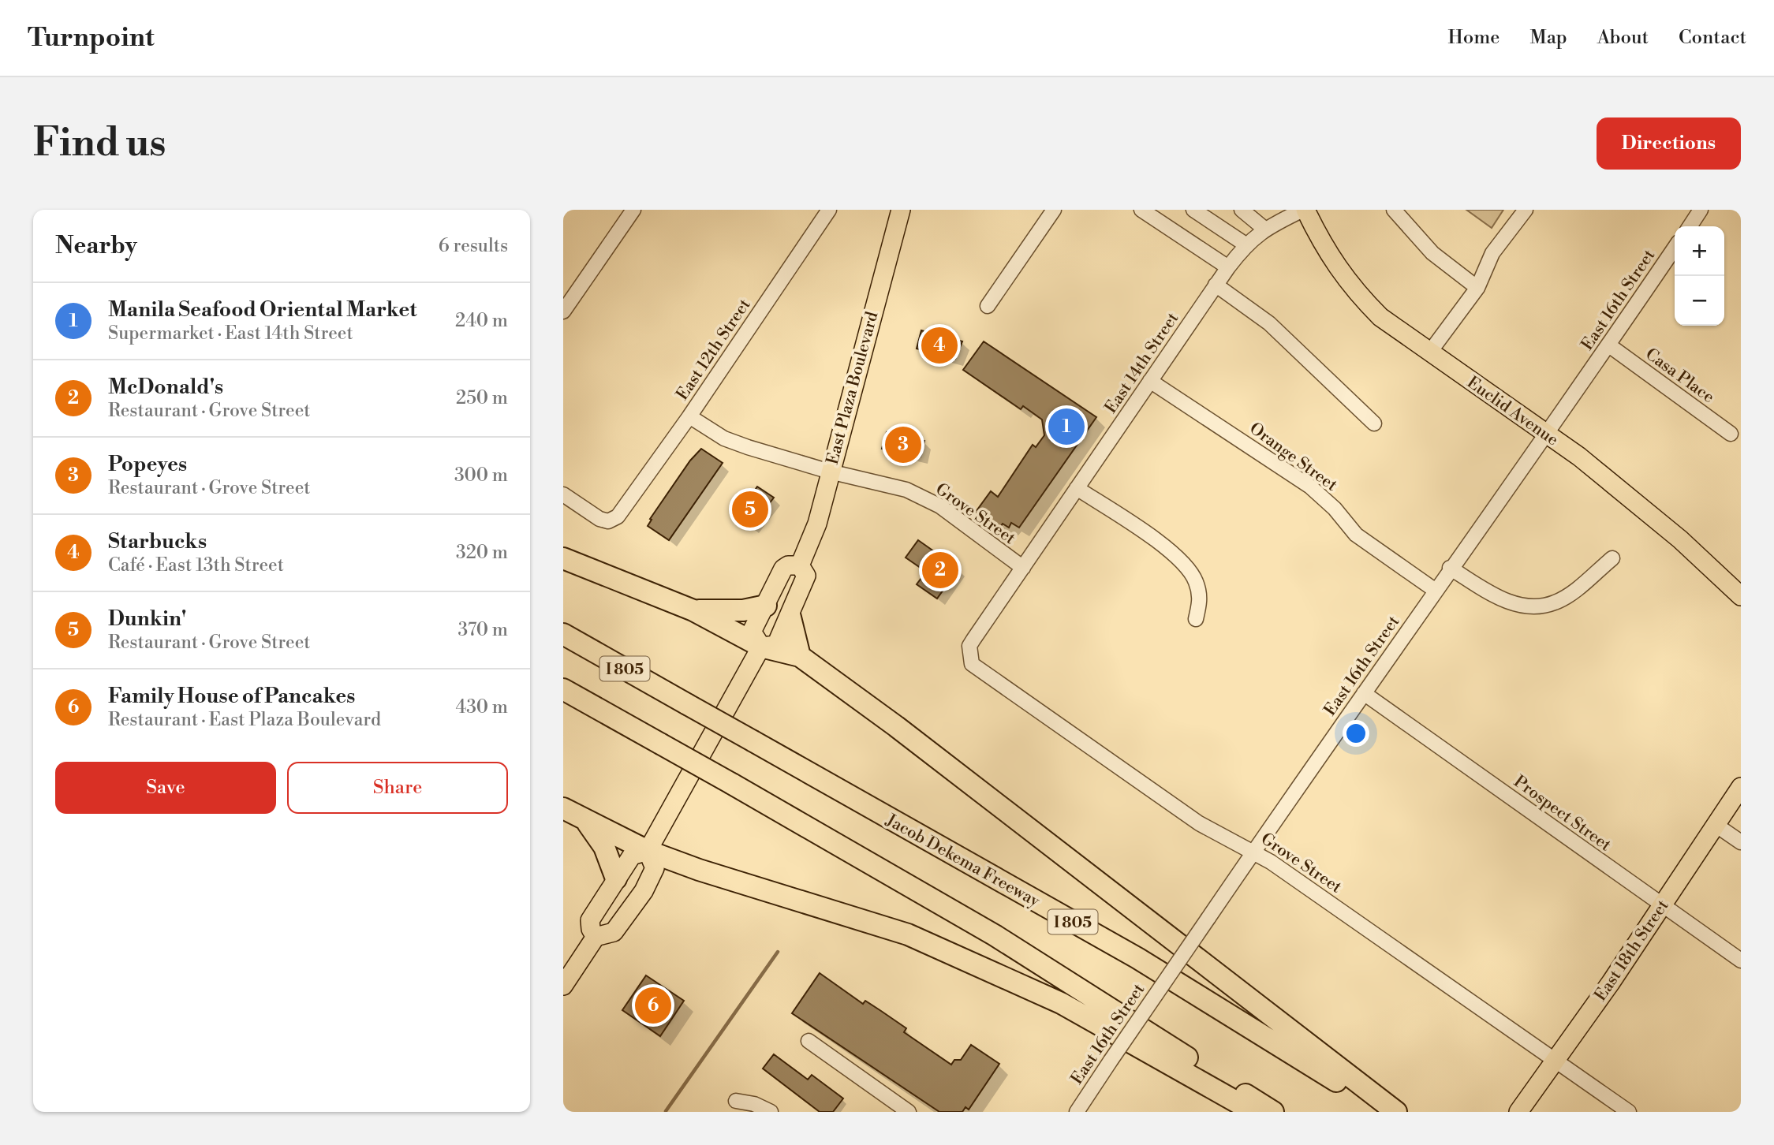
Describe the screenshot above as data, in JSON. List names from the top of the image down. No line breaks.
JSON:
{"streets":{"highway":["I 805","Jacob Dekema Freeway"],"main road":["East Plaza Boulevard","Euclid Avenue","East 18th Street"],"street":["East 16th Street","East 12th Street","East 14th Street","Casa Place","Orange Street","Grove Street","Prospect Street"]},"crossings":[["East 16th Street","Casa Place"],["East 16th Street","Euclid Avenue"],["East 16th Street","Orange Street"],["East 16th Street","Grove Street"],["East 16th Street","Prospect Street"],["East 12th Street","Grove Street"],["East 14th Street","Euclid Avenue"],["East 14th Street","Orange Street"],["East 14th Street","Grove Street"],["East Plaza Boulevard","Grove Street"],["Grove Street","East 18th Street"],["Prospect Street","East 18th Street"]],"page":{"header":"Turnpoint","nav":["Home","Map","About","Contact"],"buttons":["Directions",["Save","Share"]],"title":"Find us","heading":["Nearby","6 results"],"map_buttons":["+","−"],"list":[{"mark":"1","name":"Manila Seafood Oriental Market","note":"Supermarket · East 14th Street","value":"240 m"},{"mark":"2","name":"McDonald's","note":"Restaurant · Grove Street","value":"250 m"},{"mark":"3","name":"Popeyes","note":"Restaurant · Grove Street","value":"300 m"},{"mark":"4","name":"Starbucks","note":"Café · East 13th Street","value":"320 m"},{"mark":"5","name":"Dunkin'","note":"Restaurant · Grove Street","value":"370 m"},{"mark":"6","name":"Family House of Pancakes","note":"Restaurant · East Plaza Boulevard","value":"430 m"}],"pins":["4","1","3","5","2","6"]}}
